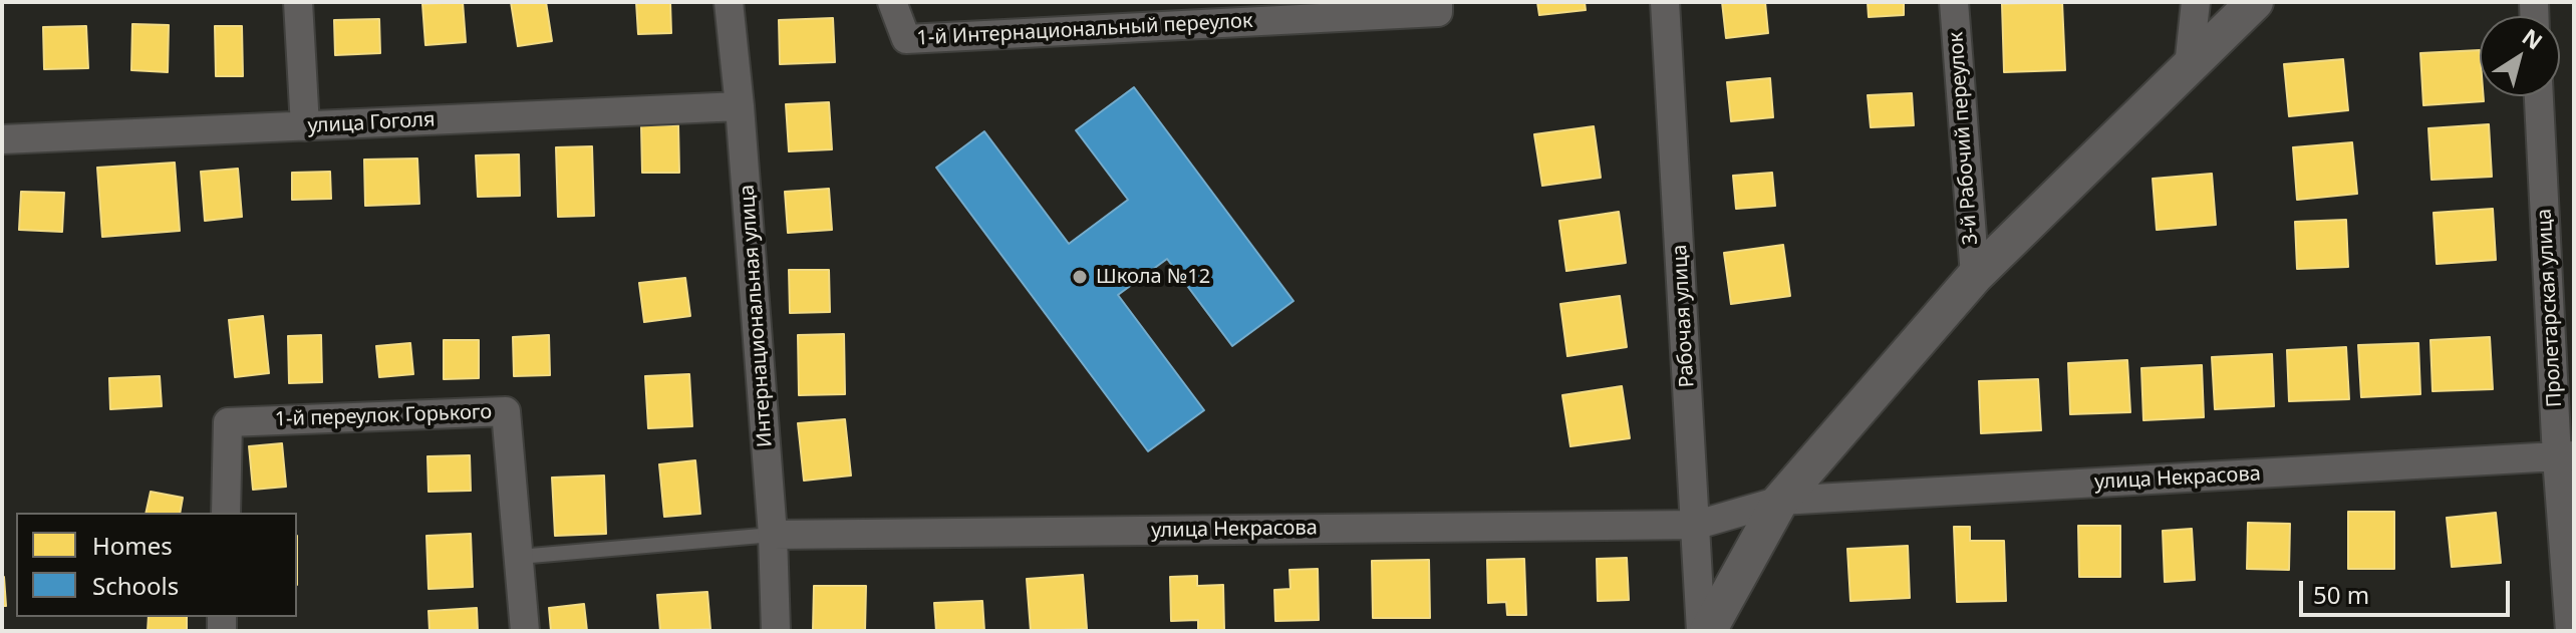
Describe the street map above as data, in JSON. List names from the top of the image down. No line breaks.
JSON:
{"streets":{"street":["1-й Интернациональный переулок","улица Гоголя","3-й Рабочий переулок","Пролетарская улица","Интернациональная улица","Рабочая улица","1-й переулок Горького","улица Некрасова"]},"crossings":[["улица Гоголя","Интернациональная улица"],["Пролетарская улица","улица Некрасова"],["Интернациональная улица","улица Некрасова"],["Рабочая улица","улица Некрасова"]],"places":["Школа №12"],"legend":["Homes","Schools"],"scale_bar":"50 m","north":"top right"}
